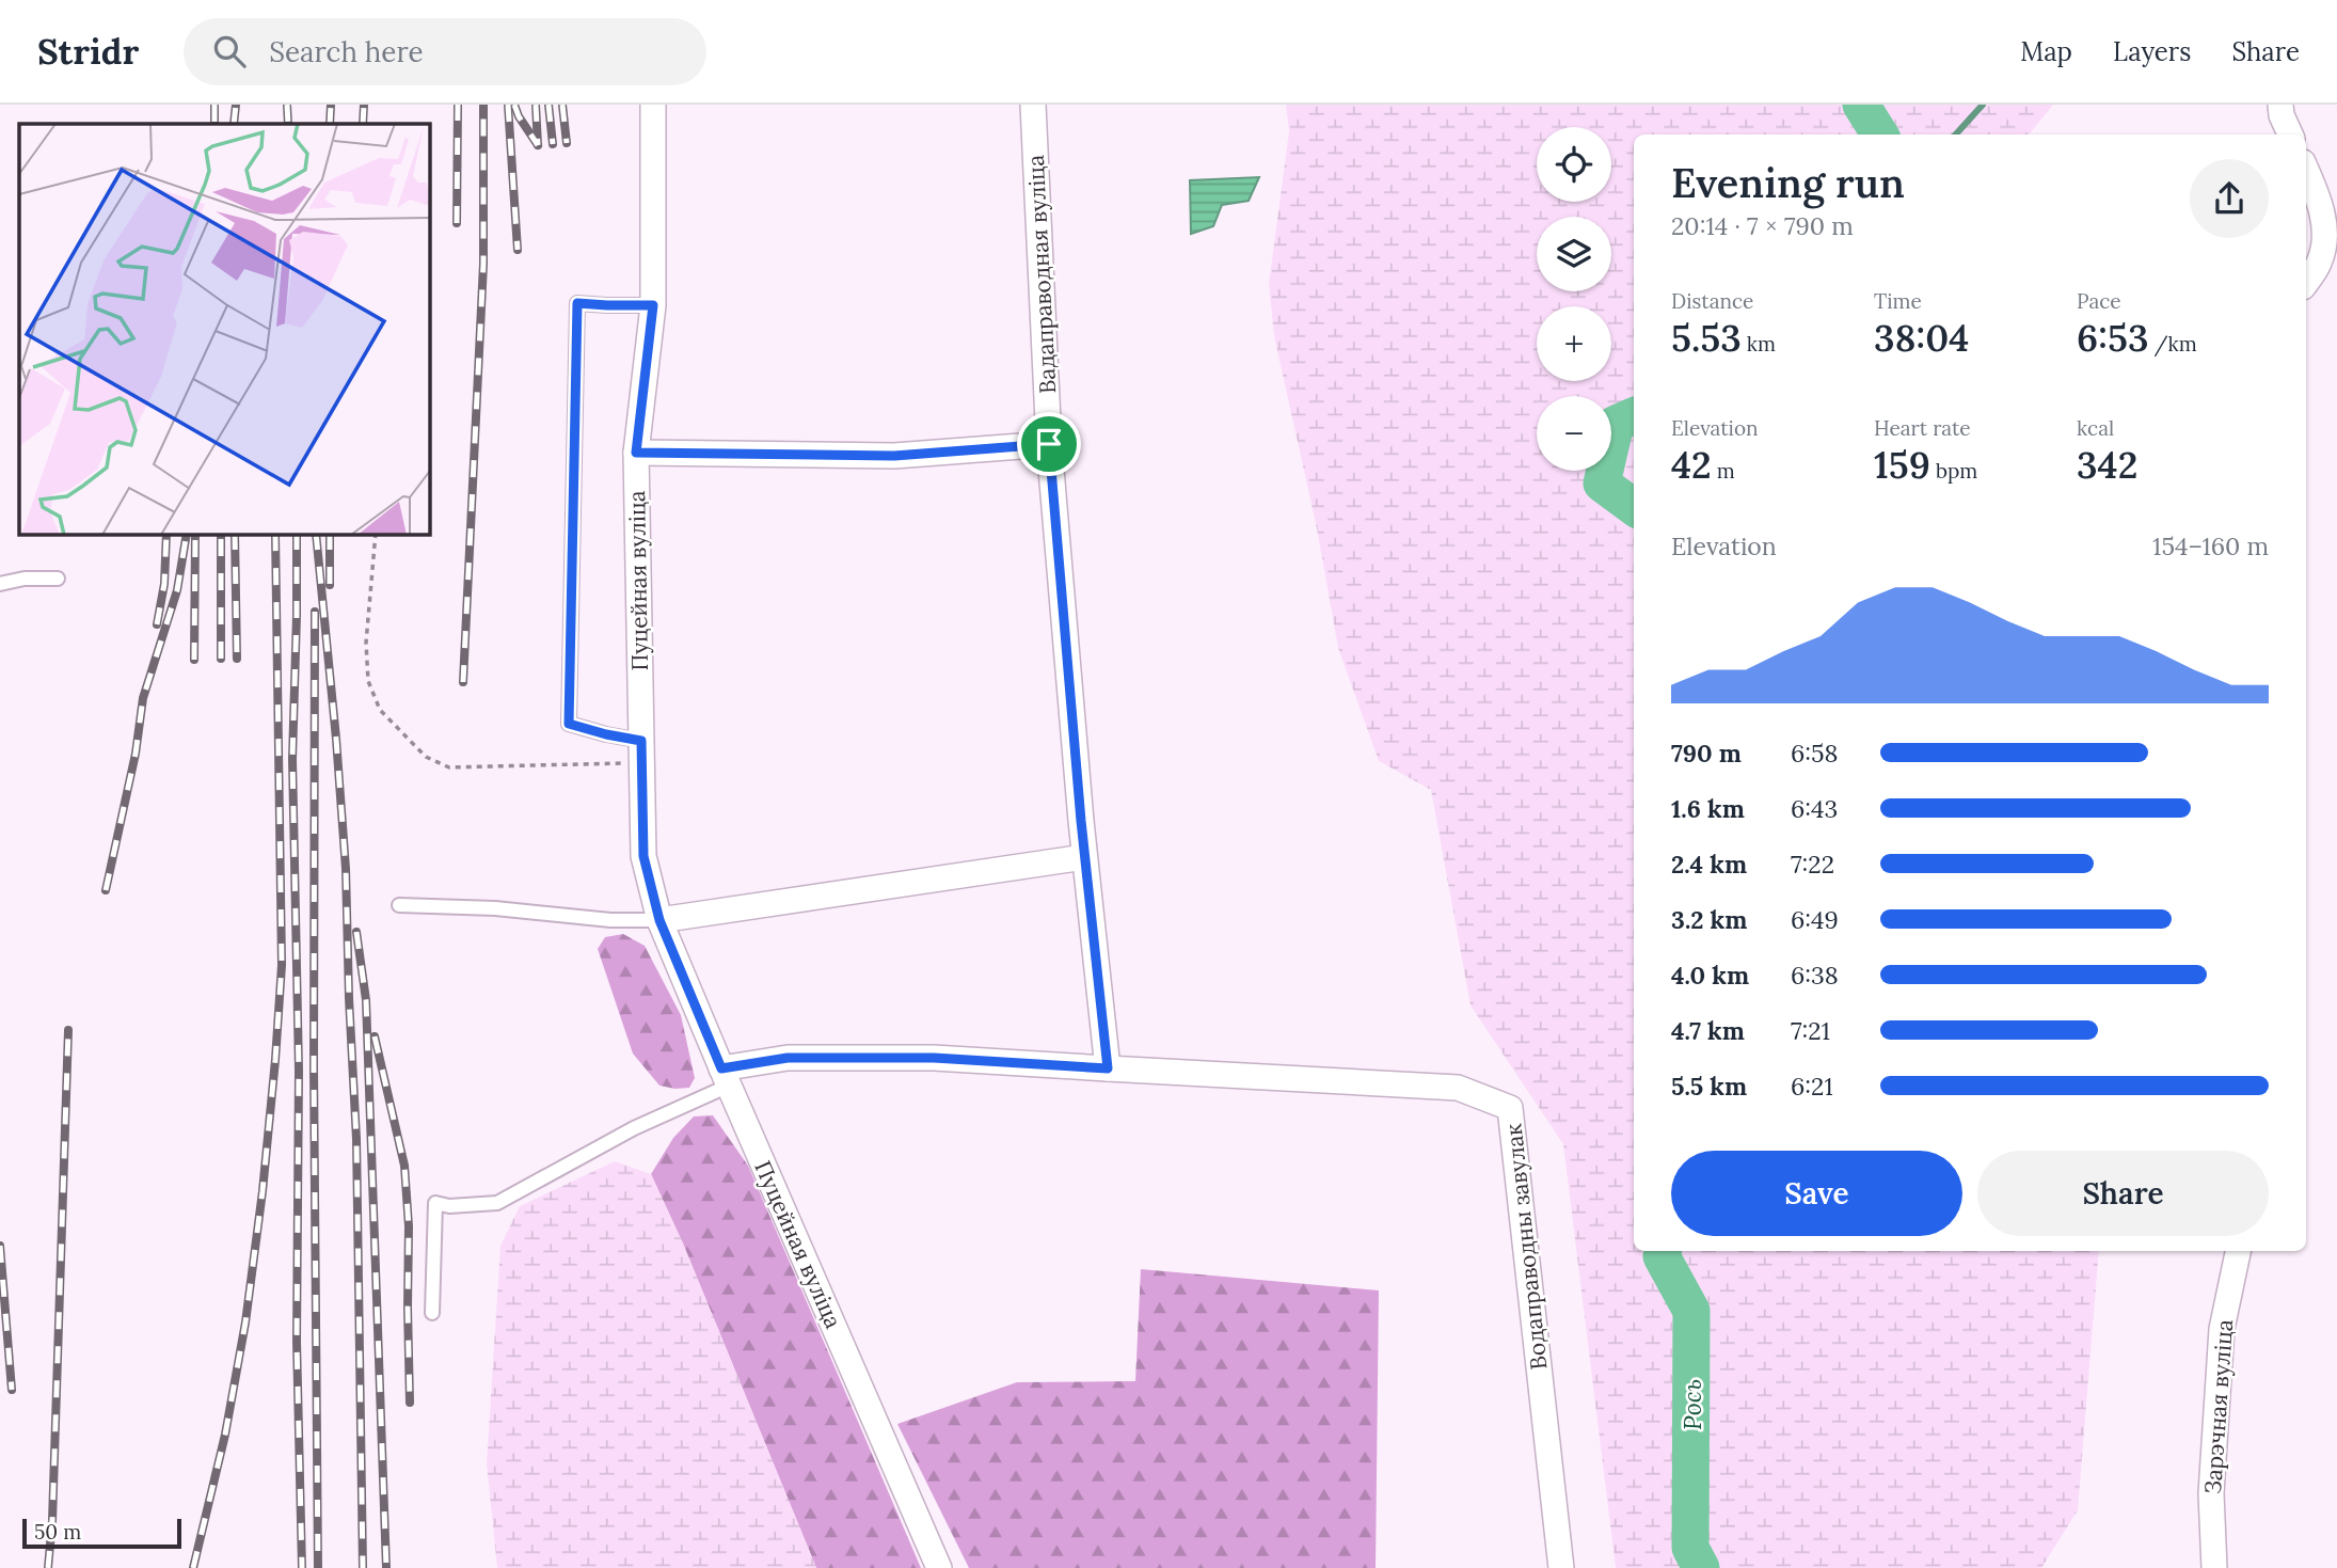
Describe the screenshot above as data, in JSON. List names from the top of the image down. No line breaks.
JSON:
{"streets":{"street":["Вадаправодная вуліца","Пуцейная вуліца","Водаправодны завулак","Зарэчная вуліца"]},"crossings":[["Вадаправодная вуліца","Водаправодны завулак"]],"water":["Рось"],"scale_bar":"50 m","page":{"header":"Stridr","search":"Search here","nav":["Map","Layers","Share"],"map_buttons":["+","−"],"heading":["Evening run","20:14 · 7 × 790 m"],"stats":[["Distance","5.53 km"],["Time","38:04"],["Pace","6:53 /km"],["Elevation","42 m"],["Heart rate","159 bpm"],["kcal","342"]],"chart":["Elevation","154–160 m"],"list":[{"name":"790 m","note":"6:58"},{"name":"1.6 km","note":"6:43"},{"name":"2.4 km","note":"7:22"},{"name":"3.2 km","note":"6:49"},{"name":"4.0 km","note":"6:38"},{"name":"4.7 km","note":"7:21"},{"name":"5.5 km","note":"6:21"}],"buttons":["Save","Share"],"scale":"50 m"}}
